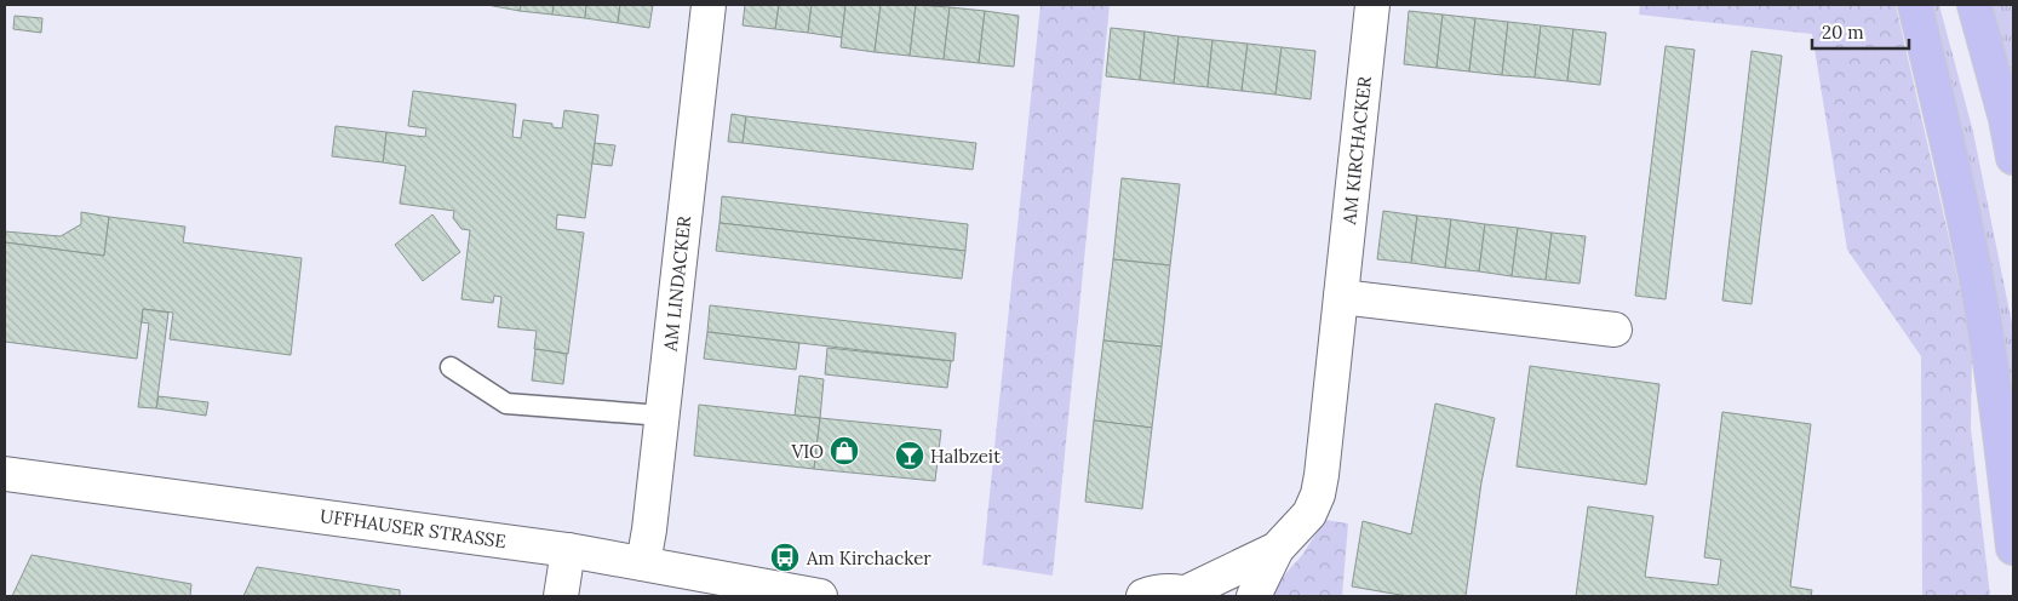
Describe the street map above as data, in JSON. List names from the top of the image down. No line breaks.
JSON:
{"streets":{"street":["AM KIRCHACKER","AM LINDACKER","UFFHAUSER STRASSE"]},"crossings":[["AM LINDACKER","UFFHAUSER STRASSE"]],"places":{"shop":["VIO"],"bar":["Halbzeit"],"bus stop":["Am Kirchacker"]},"scale_bar":"20 m"}
